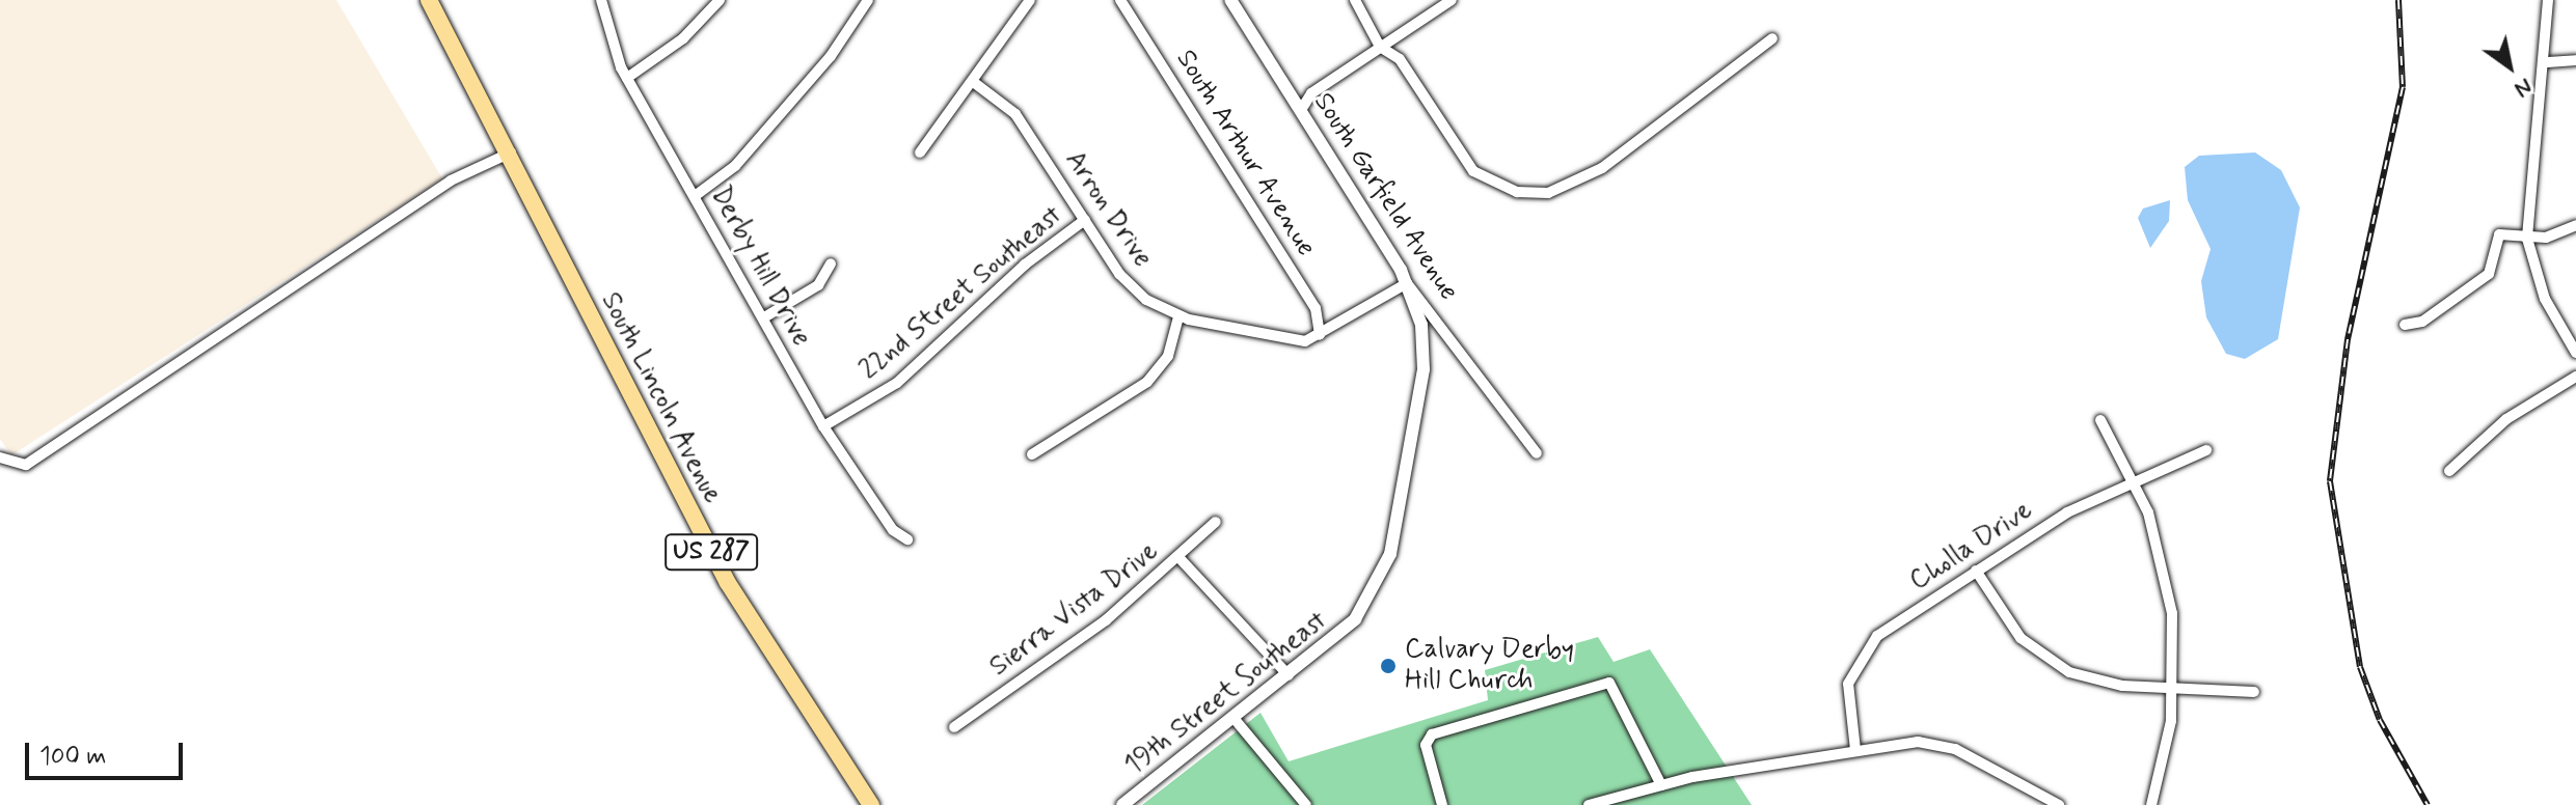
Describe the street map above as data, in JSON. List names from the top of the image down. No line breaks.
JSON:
{"streets":{"highway":["South Lincoln Avenue","US 287"],"street":["South Arthur Avenue","South Garfield Avenue","Arron Drive","Derby Hill Drive","22nd Street Southeast","Cholla Drive","Sierra Vista Drive","19th Street Southeast"]},"crossings":[["South Arthur Avenue","Arron Drive"],["South Garfield Avenue","Arron Drive"],["South Garfield Avenue","19th Street Southeast"],["Arron Drive","22nd Street Southeast"],["Arron Drive","19th Street Southeast"],["Derby Hill Drive","22nd Street Southeast"]],"places":["Calvary Derby Hill Church"],"scale_bar":"100 m","north":"bottom right"}
